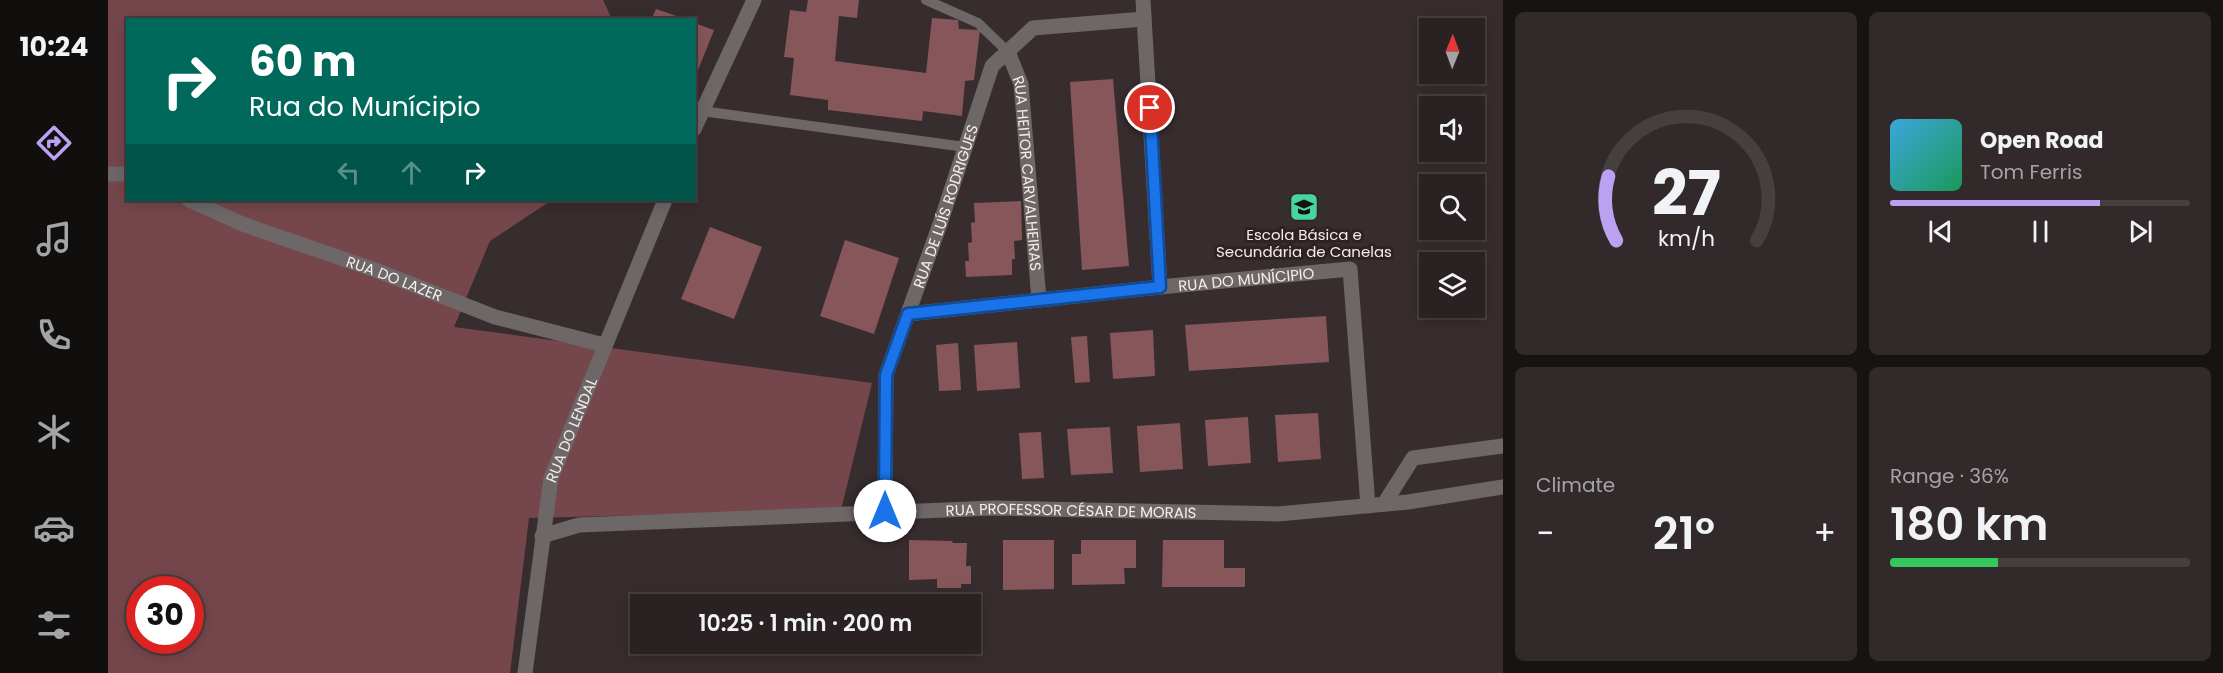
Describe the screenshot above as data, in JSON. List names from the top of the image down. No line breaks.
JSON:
{"streets":{"street":["RUA HEITOR CARVALHEIRAS","RUA DE LUÍS RODRIGUES","RUA DO MUNÍCIPIO","RUA DO LAZER","RUA DO LENDAL","RUA PROFESSOR CÉSAR DE MORAIS"]},"crossings":[["RUA HEITOR CARVALHEIRAS","RUA DE LUÍS RODRIGUES"],["RUA HEITOR CARVALHEIRAS","RUA DO MUNÍCIPIO"],["RUA DE LUÍS RODRIGUES","RUA DO MUNÍCIPIO"],["RUA DE LUÍS RODRIGUES","RUA PROFESSOR CÉSAR DE MORAIS"],["RUA DO MUNÍCIPIO","RUA PROFESSOR CÉSAR DE MORAIS"],["RUA DO LAZER","RUA DO LENDAL"],["RUA DO LENDAL","RUA PROFESSOR CÉSAR DE MORAIS"]],"places":{"school or university":["Escola Básica e Secundária de Canelas"]},"north":"top","page":{"tabs":"10:24","turn":["60 m","Rua do Munícipio"],"song":["Open Road","Tom Ferris"],"tile":["Climate",["Range · 36%","180 km"]],"heat":["−","21°","+"],"limit":"30","trip":"10:25 · 1 min · 200 m","gauge":["27","km/h"]}}
